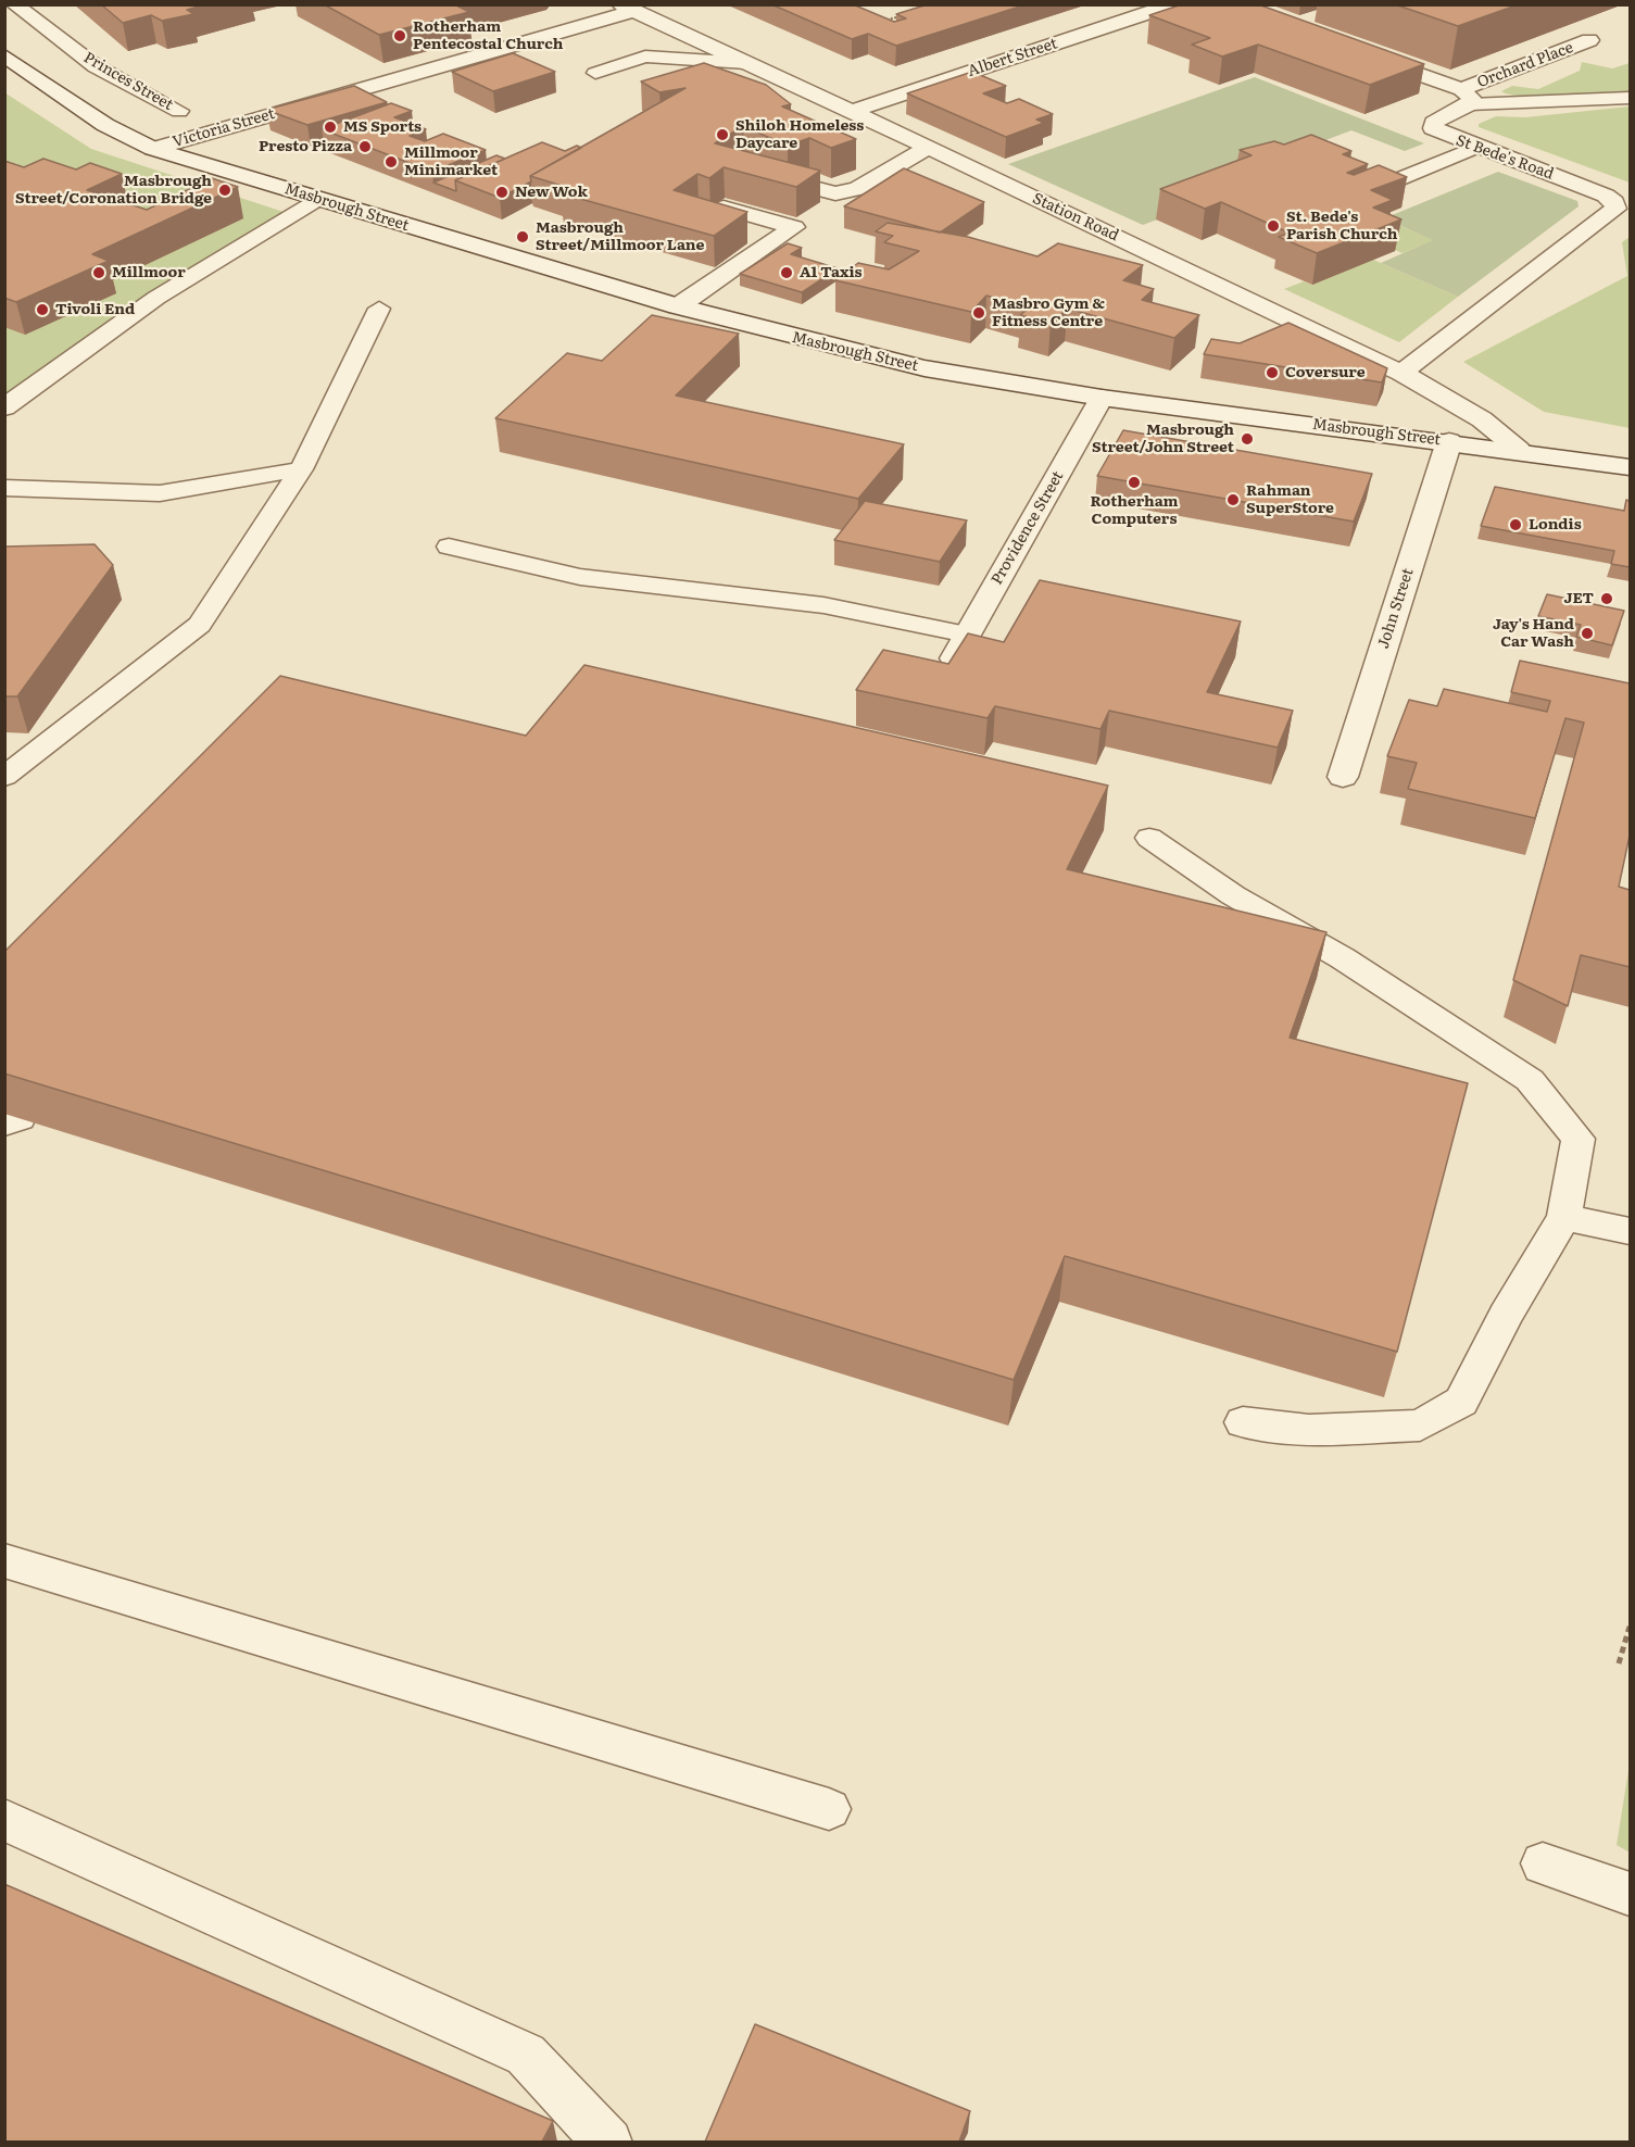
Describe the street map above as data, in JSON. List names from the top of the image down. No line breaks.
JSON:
{"streets":{"street":["Albert Street","Orchard Place","Princes Street","Victoria Street","St Bede's Road","Masbrough Street","Station Road","Providence Street","John Street"]},"crossings":[["Albert Street","Station Road"],["Orchard Place","St Bede's Road"],["Victoria Street","Masbrough Street"],["Victoria Street","Station Road"],["St Bede's Road","Station Road"],["Masbrough Street","Station Road"],["Masbrough Street","Providence Street"],["Masbrough Street","John Street"]],"places":["Rotherham Pentecostal Church","MS Sports","Shiloh Homeless Daycare","Presto Pizza","Millmoor Minimarket","Masbrough Street/Coronation Bridge","New Wok","St. Bede's Parish Church","Masbrough Street/Millmoor Lane","Millmoor","A1 Taxis","Tivoli End","Masbro Gym & Fitness Centre","Coversure","Masbrough Street/John Street","Rotherham Computers","Rahman SuperStore","Londis","JET","Jay's Hand Car Wash"]}
